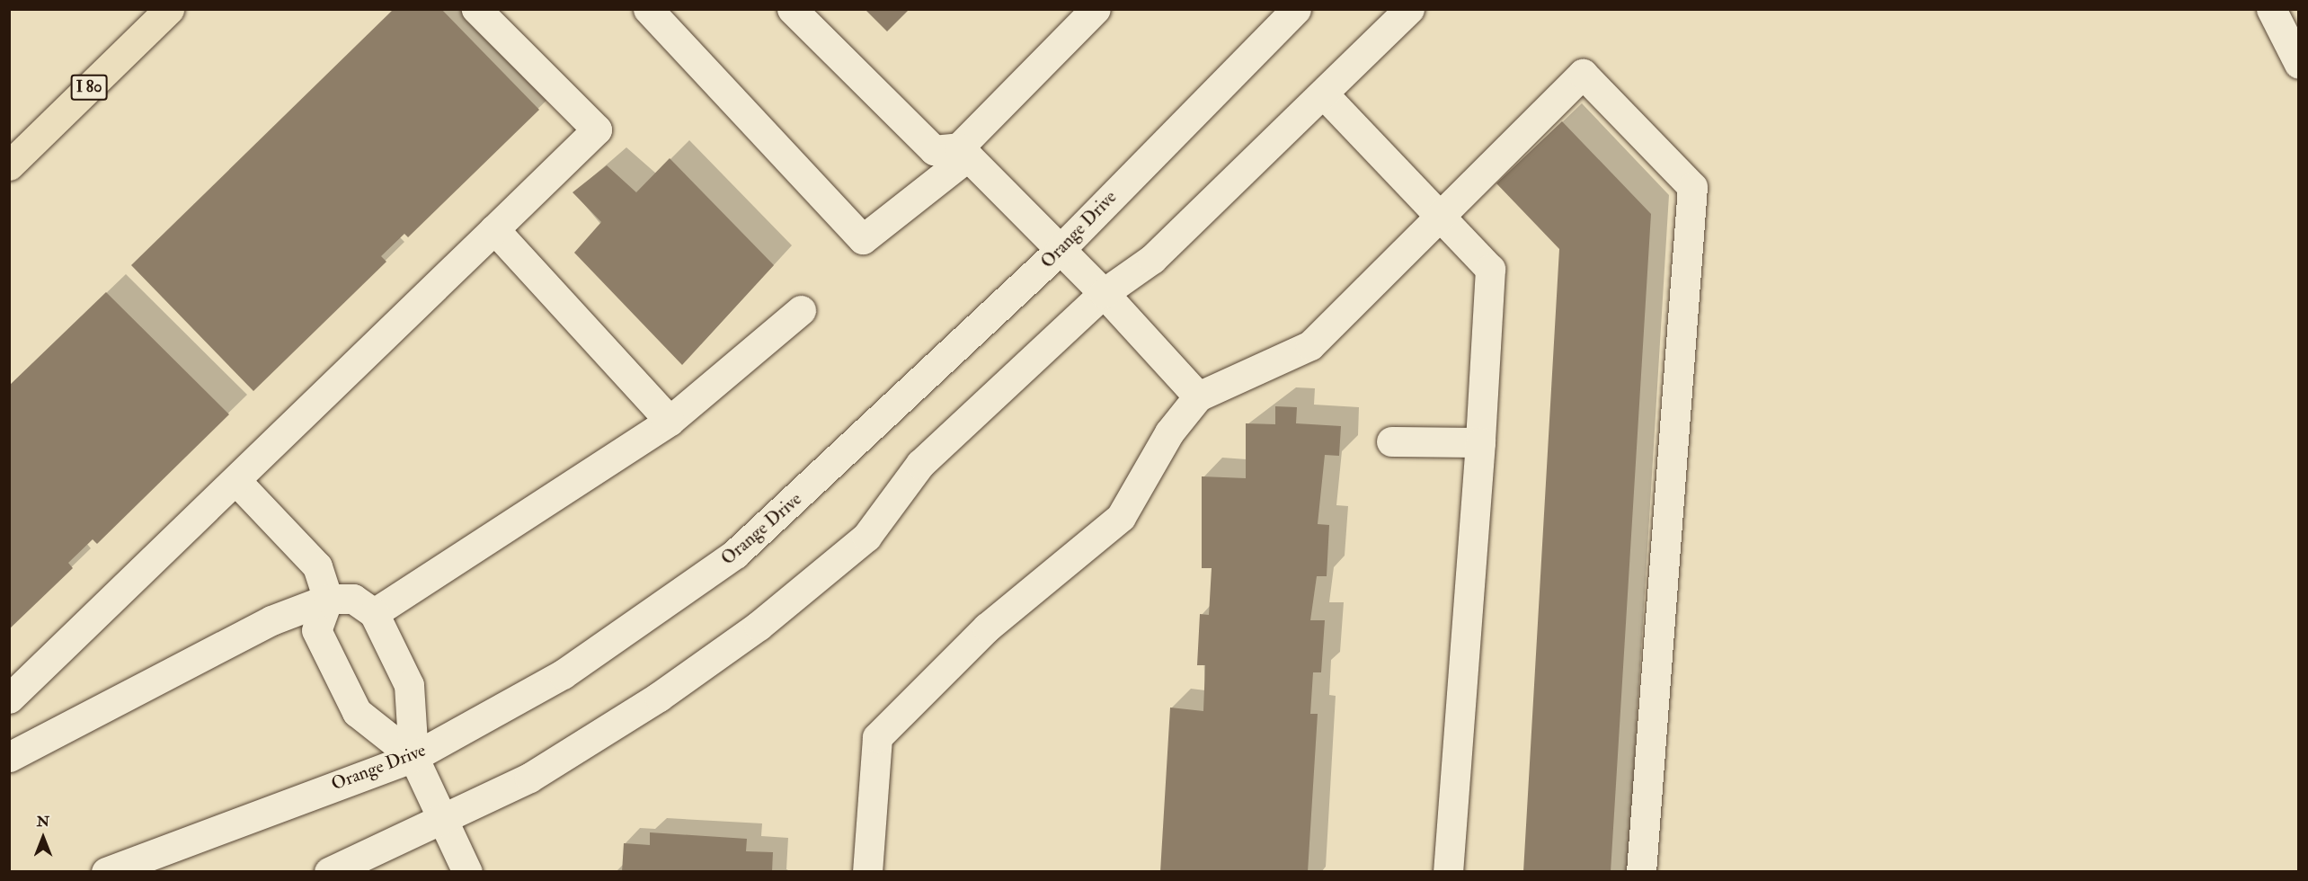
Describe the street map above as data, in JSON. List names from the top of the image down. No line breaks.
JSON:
{"streets":{"highway":["I 80"],"street":["Orange Drive"]},"north":"top"}
